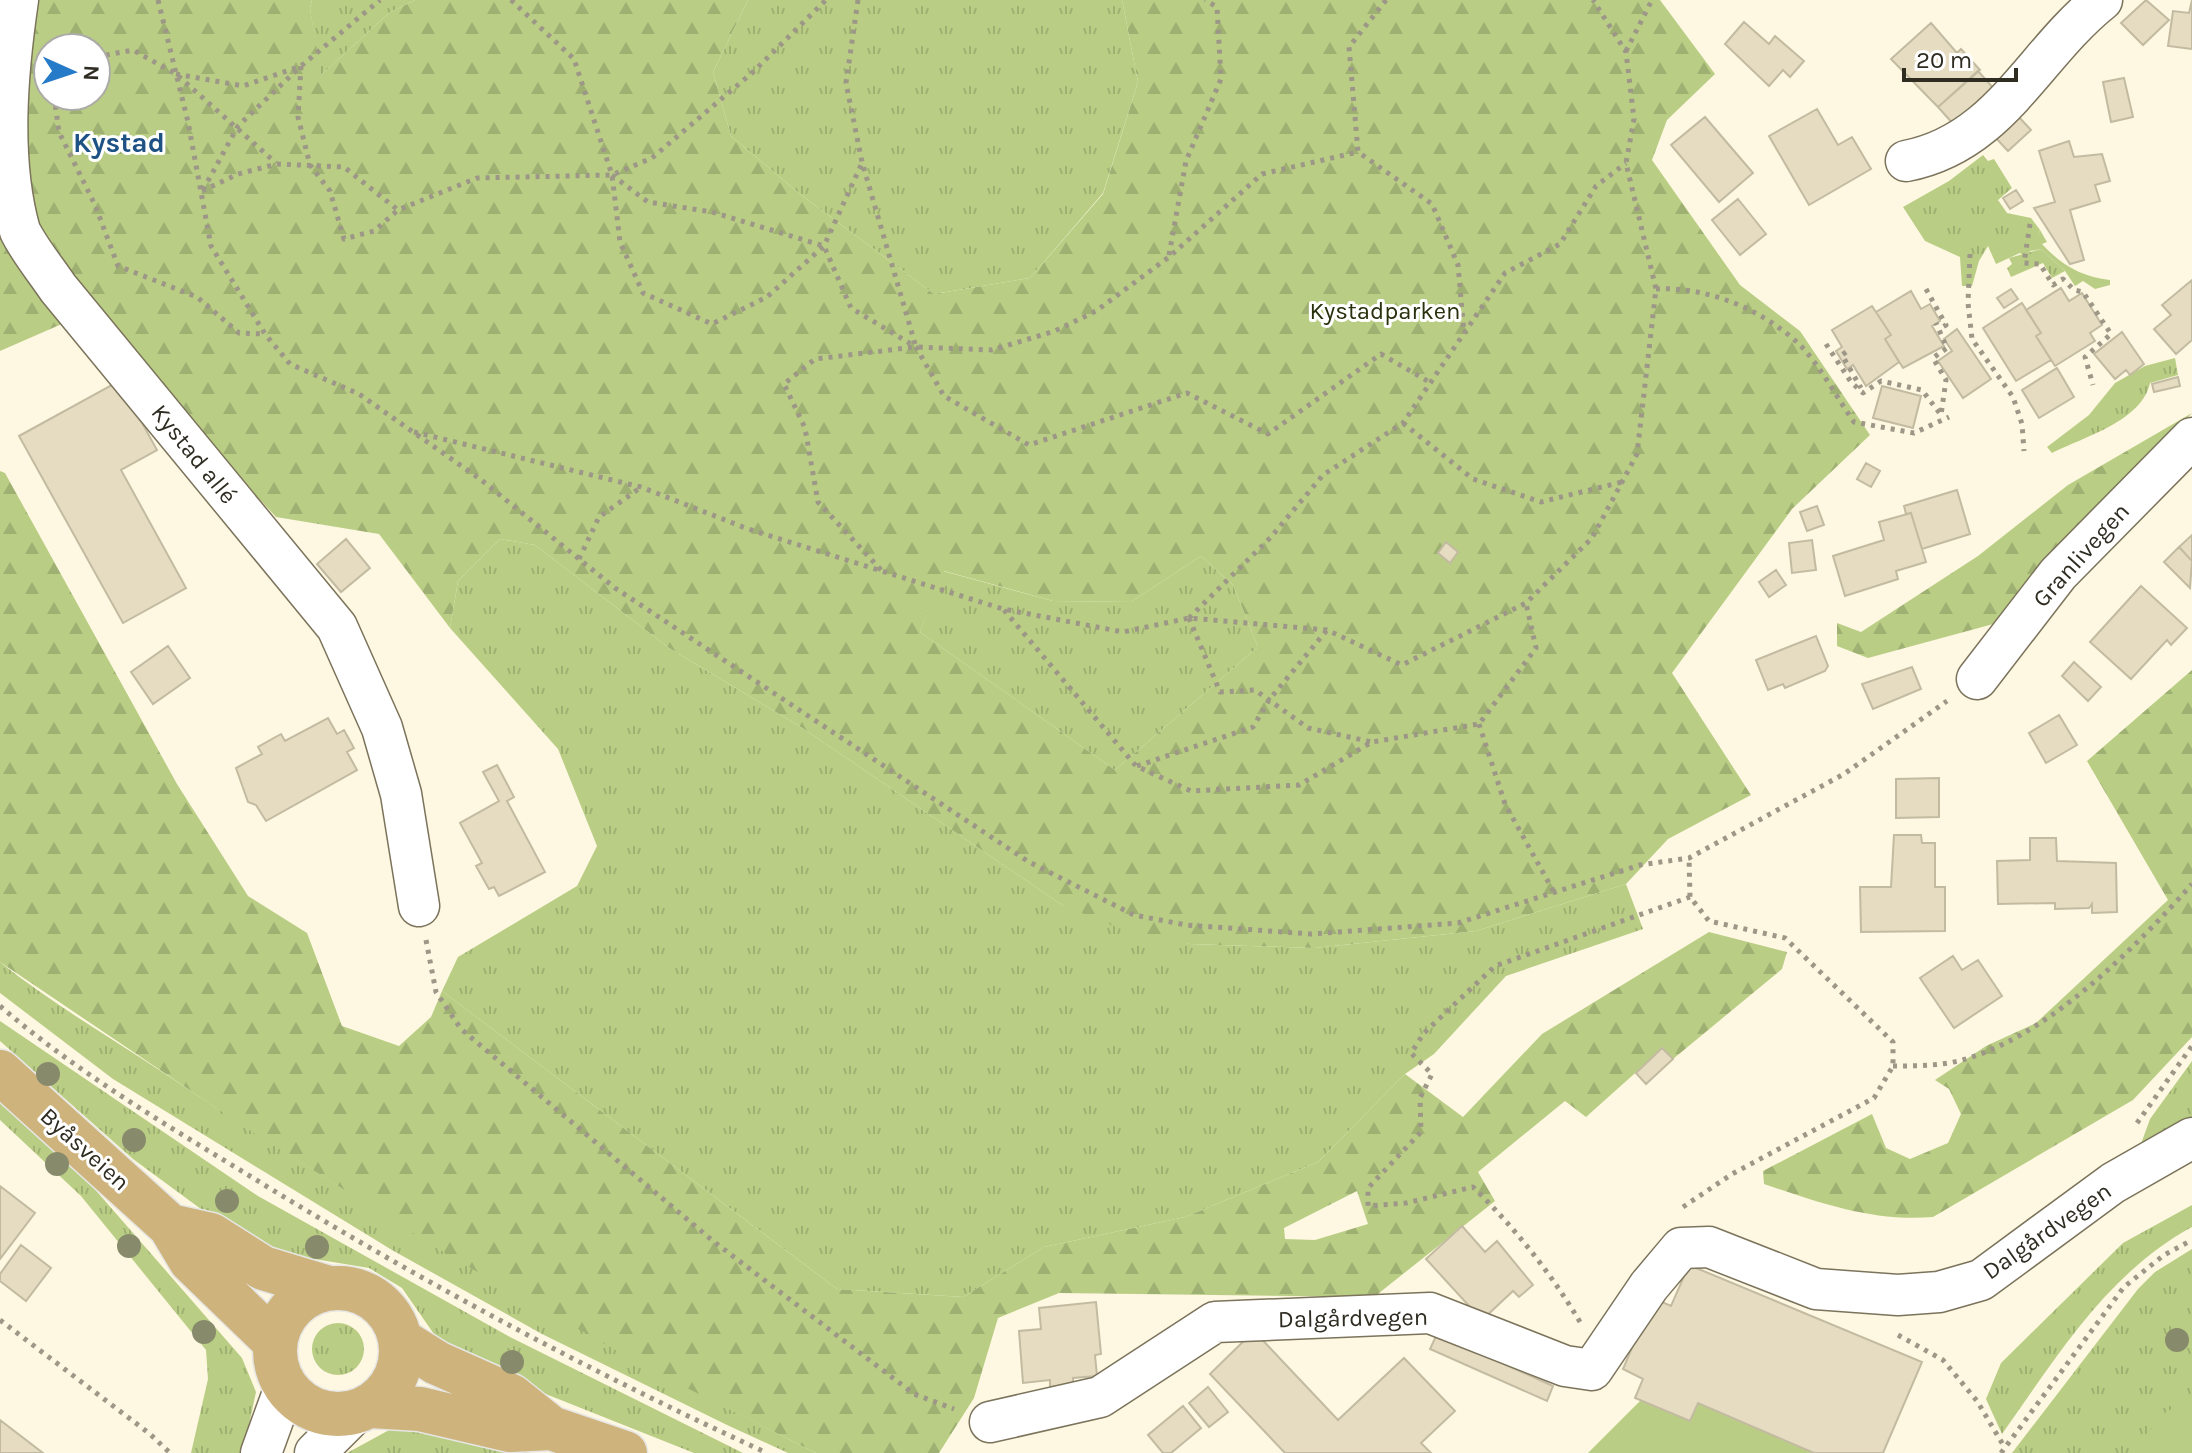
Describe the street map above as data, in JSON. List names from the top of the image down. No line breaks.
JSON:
{"streets":{"main road":["Byåsveien"],"street":["Kystad allé","Granlivegen","Dalgårdvegen"]},"districts":["Kystad"],"parks":["Kystadparken"],"scale_bar":"20 m","north":"right"}
